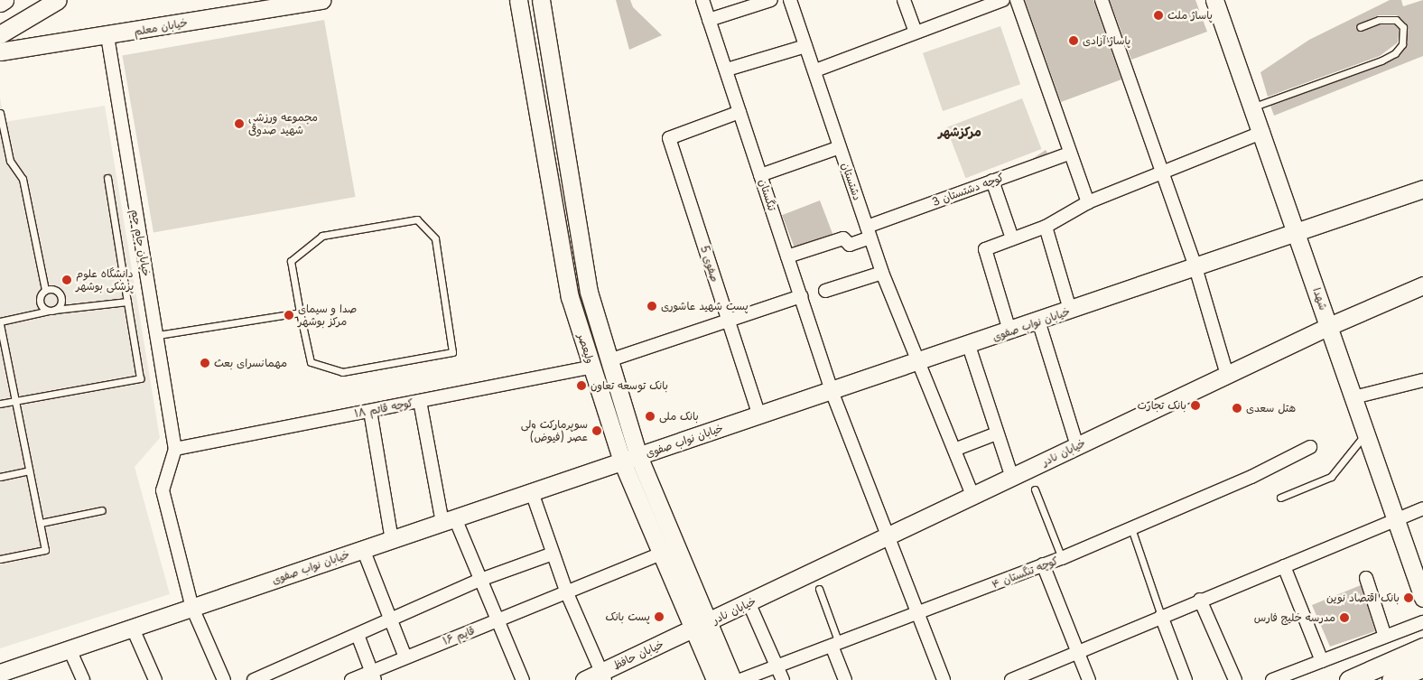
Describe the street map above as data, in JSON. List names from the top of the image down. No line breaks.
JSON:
{"streets":{"street":["خیابان معلم","دشتستان","کوچه دشتستان 3","تنگستان","خیابان جام جم","صفوی 5","شهدا","خیابان نواب صفوی","ولیعصر","کوچه قائم ۱۸","خیابان نادر","کوچه تنگستان ۴","قایم ۱۶","خیابان حافظ"]},"crossings":[["خیابان معلم","خیابان جام جم"],["دشتستان","کوچه دشتستان 3"],["دشتستان","خیابان نواب صفوی"],["دشتستان","خیابان نادر"],["کوچه دشتستان 3","تنگستان"],["تنگستان","صفوی 5"],["تنگستان","خیابان نواب صفوی"],["تنگستان","خیابان نادر"],["تنگستان","کوچه تنگستان ۴"],["خیابان جام جم","کوچه قائم ۱۸"],["صفوی 5","خیابان نواب صفوی"],["شهدا","خیابان نواب صفوی"],["شهدا","خیابان نادر"],["خیابان نواب صفوی","ولیعصر"],["ولیعصر","کوچه قائم ۱۸"],["ولیعصر","خیابان نادر"],["ولیعصر","قایم ۱۶"],["ولیعصر","خیابان حافظ"],["خیابان نادر","خیابان حافظ"]],"districts":["مرکزشهر"],"places":["پاساژ ملت","پاساژ آزادی","مجموعه ورزشی شهید صدوقی","دانشگاه علوم پزشکی بوشهر","پست شهید عاشوری","صدا و سیمای مرکز بوشهر","مهمانسرای بعث","بانک توسعه تعاون","بانک تجارت","هتل سعدی","بانک ملی","سوپرمارکت ولی عصر (فیوض)","بانک اقتصاد نوین","پست بانک","مدرسه خلیج فارس"]}
